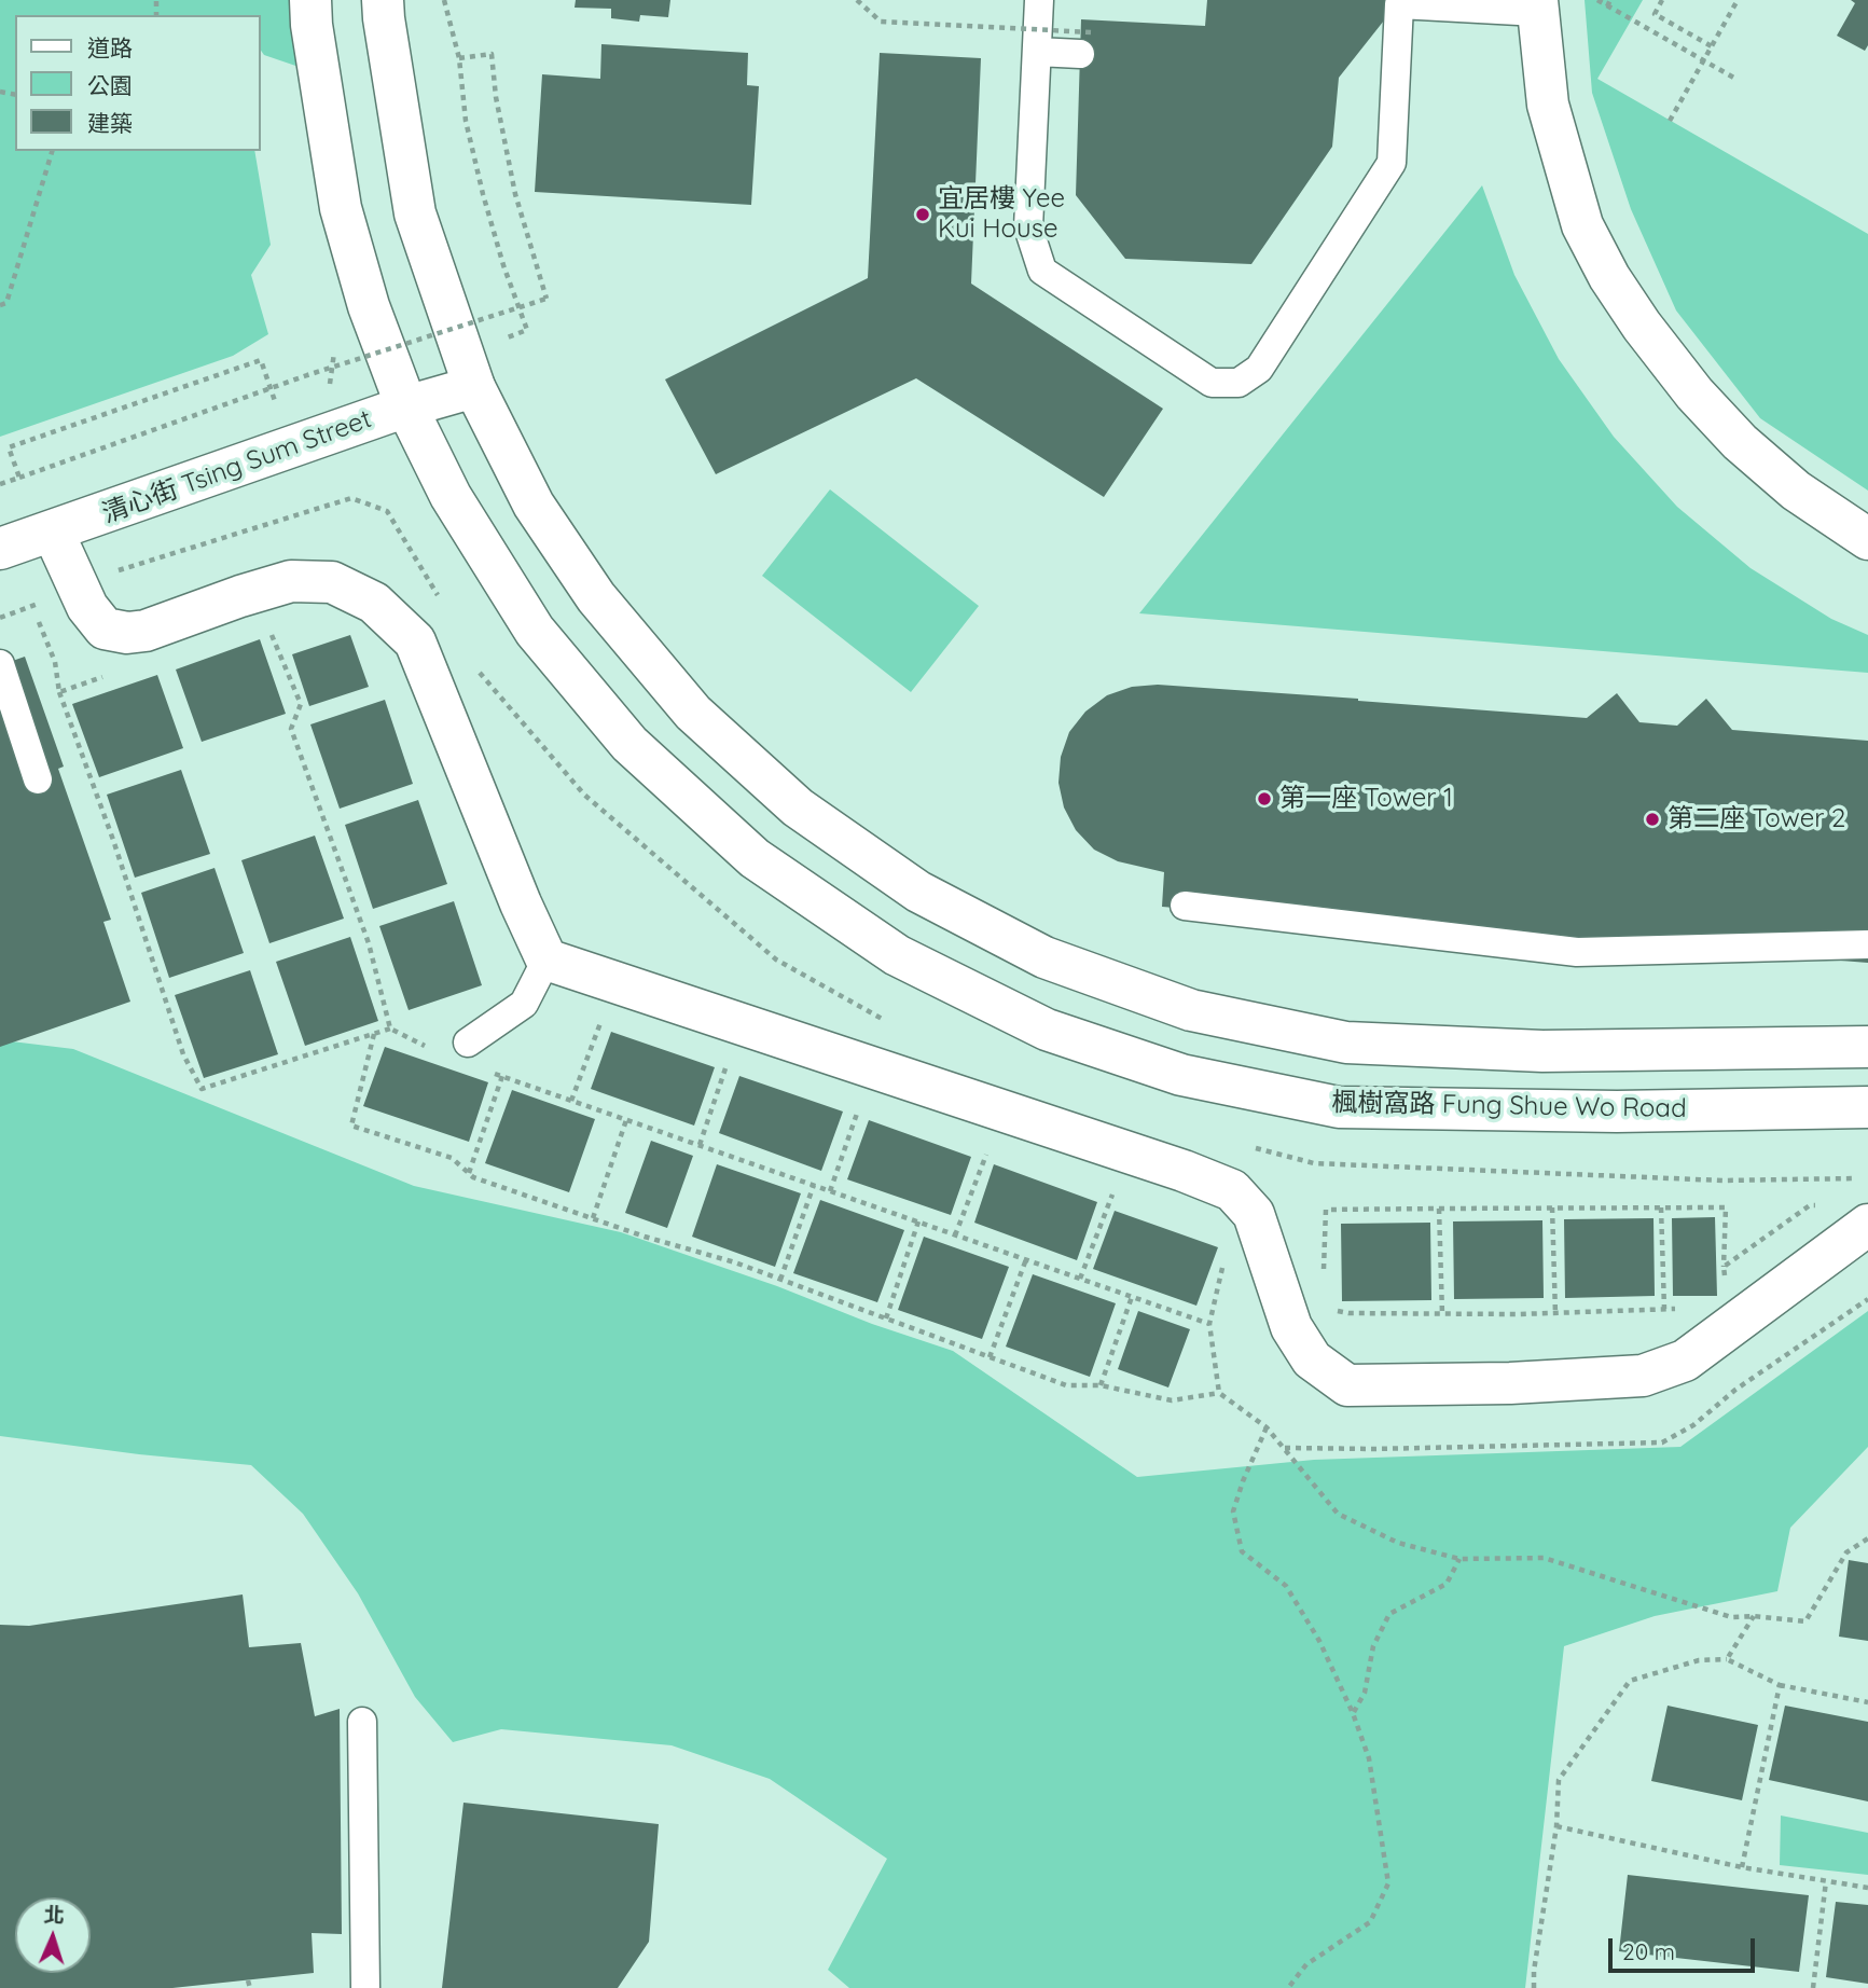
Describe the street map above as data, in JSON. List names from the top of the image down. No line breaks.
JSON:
{"streets":{"main road":["清心街 Tsing Sum Street","楓樹窩路 Fung Shue Wo Road"]},"crossings":[["清心街 Tsing Sum Street","楓樹窩路 Fung Shue Wo Road"]],"places":["宜居樓 Yee Kui House","第一座 Tower 1","第二座 Tower 2"],"legend":["道路","公園","建築"],"scale_bar":"20 m","north":"top"}
